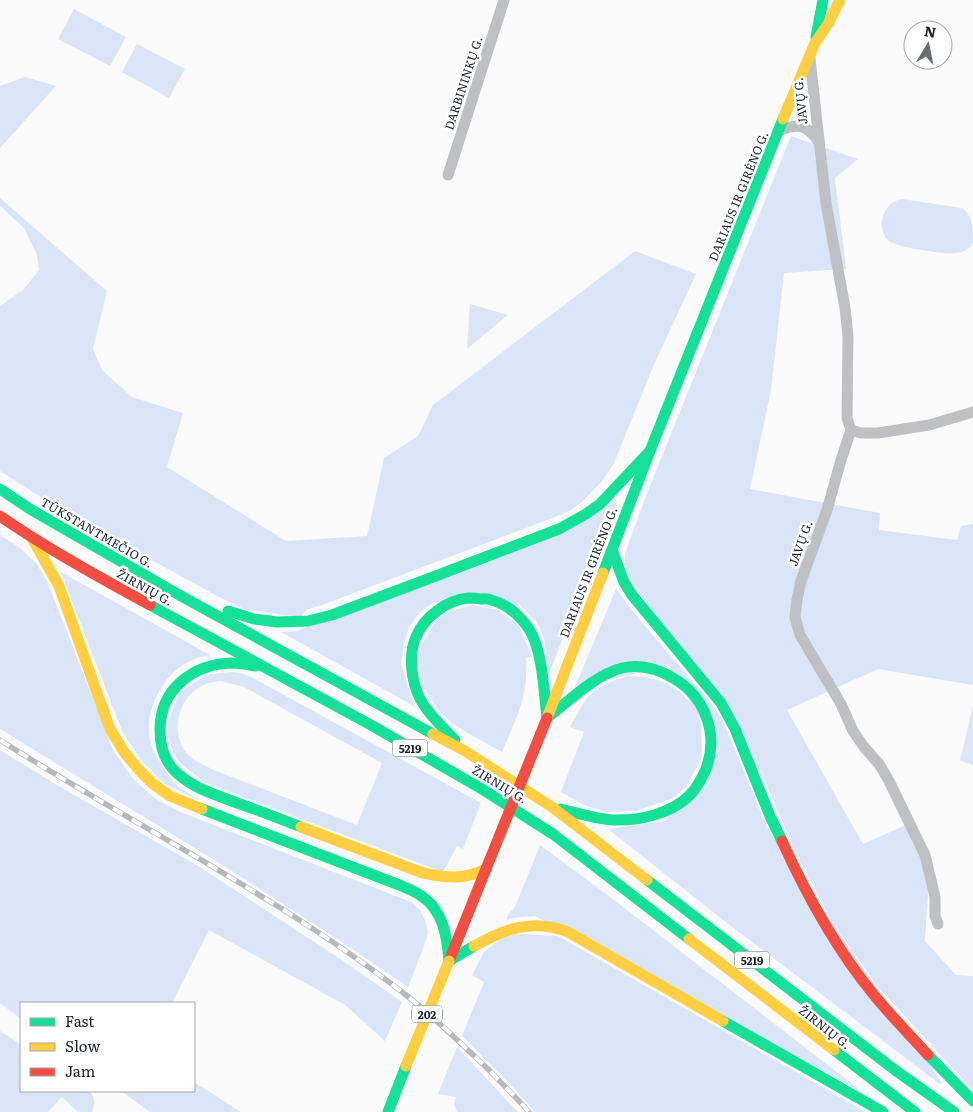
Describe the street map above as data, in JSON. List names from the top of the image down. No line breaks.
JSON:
{"streets":{"main road":["DARIAUS IR GIRĖNO G.","TŪKSTANTMEČIO G.","ŽIRNIŲ G.","5219","202"],"street":["DARBININKŲ G.","JAVŲ G."]},"crossings":[["JAVŲ G.","DARIAUS IR GIRĖNO G."],["TŪKSTANTMEČIO G.","ŽIRNIŲ G."],["ŽIRNIŲ G.","5219"]],"legend":["Fast","Slow","Jam"],"north":"top"}
